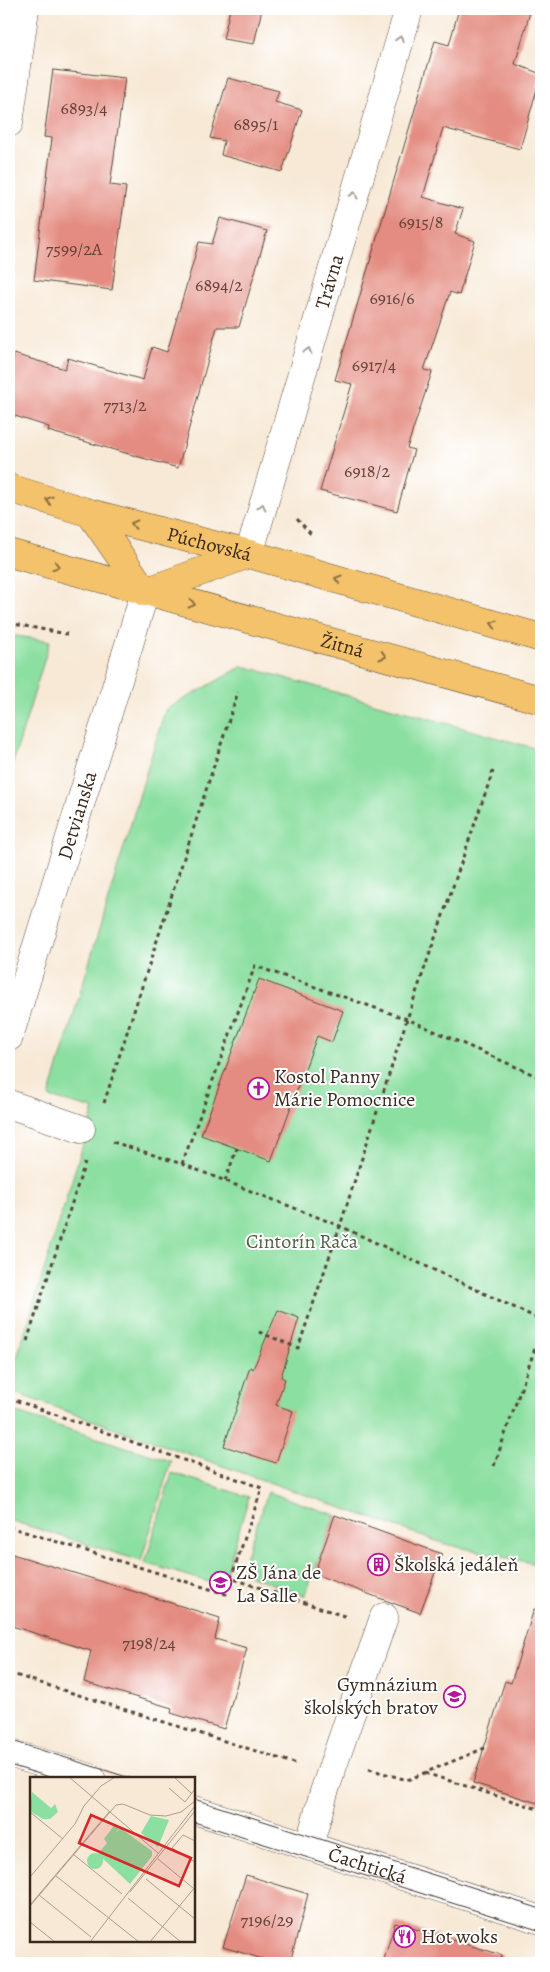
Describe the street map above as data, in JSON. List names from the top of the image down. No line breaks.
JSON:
{"streets":{"main road":["Púchovská","Žitná"],"street":["Trávna","Detvianska","Čachtická"]},"crossings":[["Trávna","Púchovská"],["Púchovská","Žitná"],["Púchovská","Detvianska"],["Žitná","Detvianska"]],"one_way":["Trávna"],"parks":["Cintorín Rača"],"places":{"church":["Kostol Panny Márie Pomocnice"],"building":["Školská jedáleň"],"school or university":["ZŠ Jána de La Salle","Gymnázium školských bratov"],"restaurant":["Hot woks"]},"house_numbers":["6893/4","6895/1","6915/8","7599/2A","6894/2","6916/6","6917/4","7713/2","6918/2","7198/24","7196/29"]}
